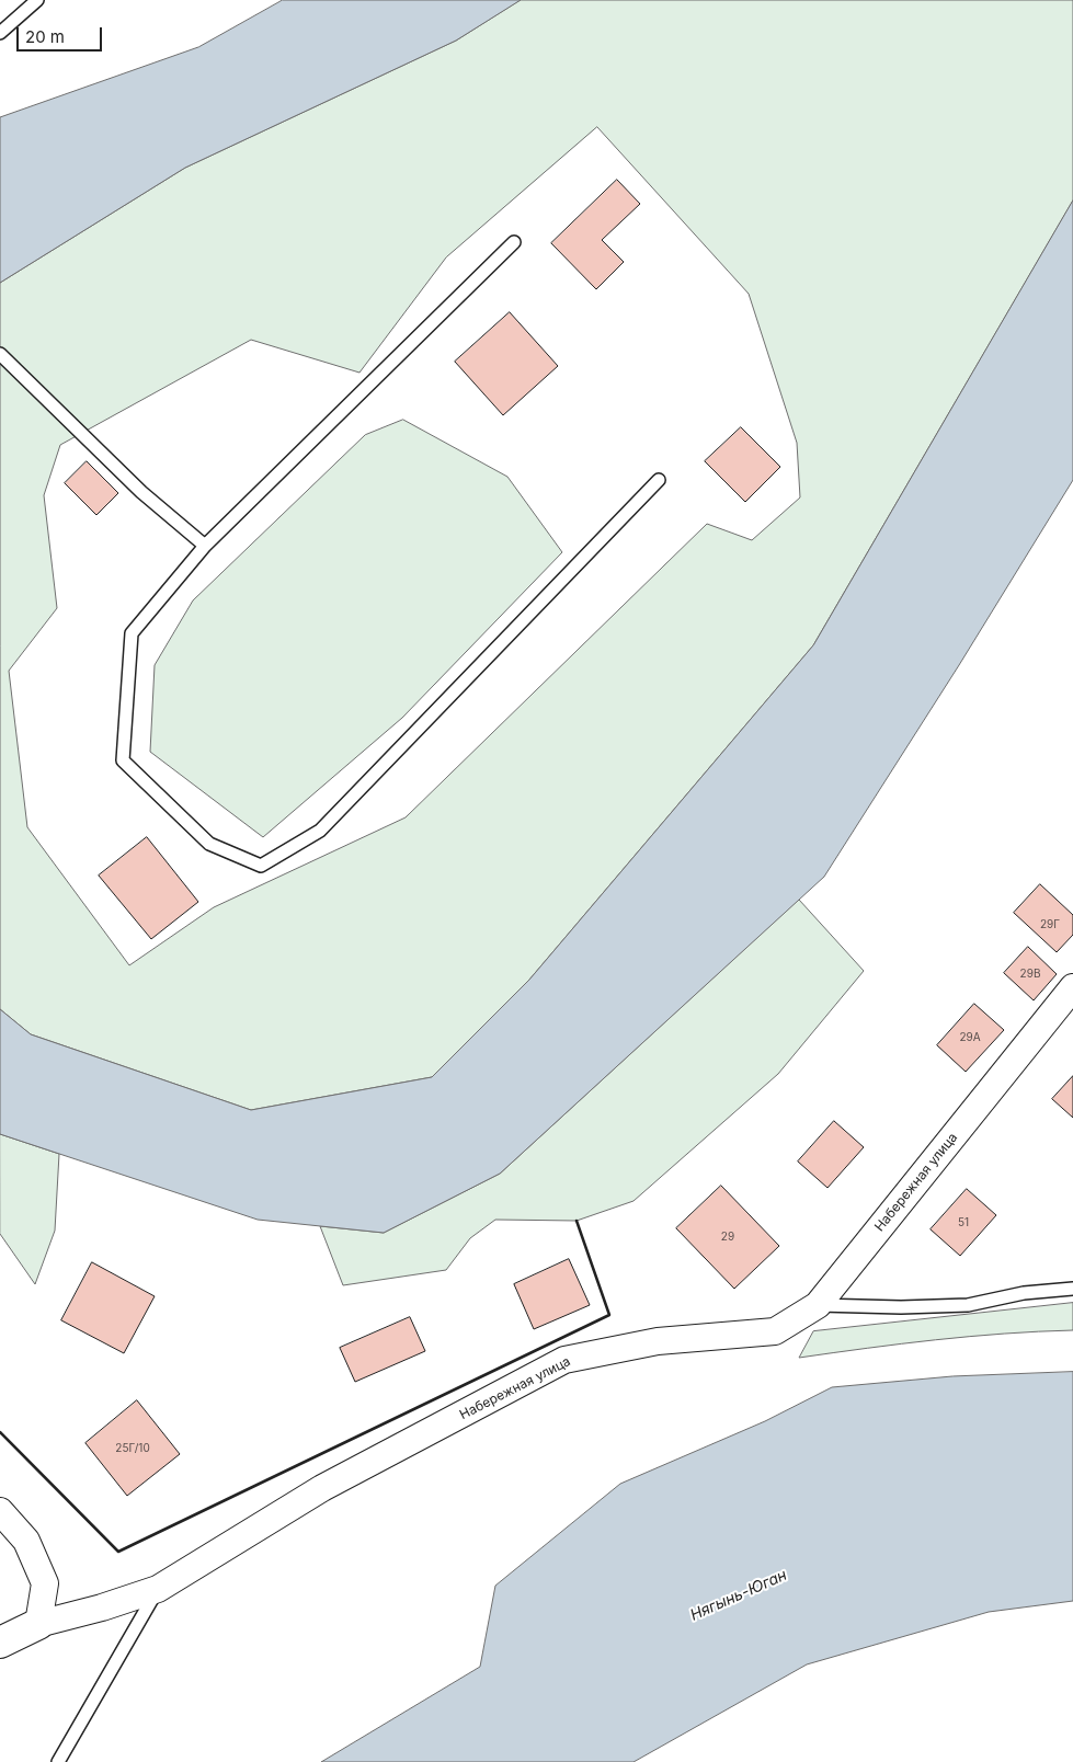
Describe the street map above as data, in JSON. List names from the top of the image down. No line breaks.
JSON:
{"streets":{"street":["Набережная улица"]},"water":["Нягынь-Юган"],"house_numbers":["29Г","29В","29А","51","29","25Г/10"],"scale_bar":"20 m"}
